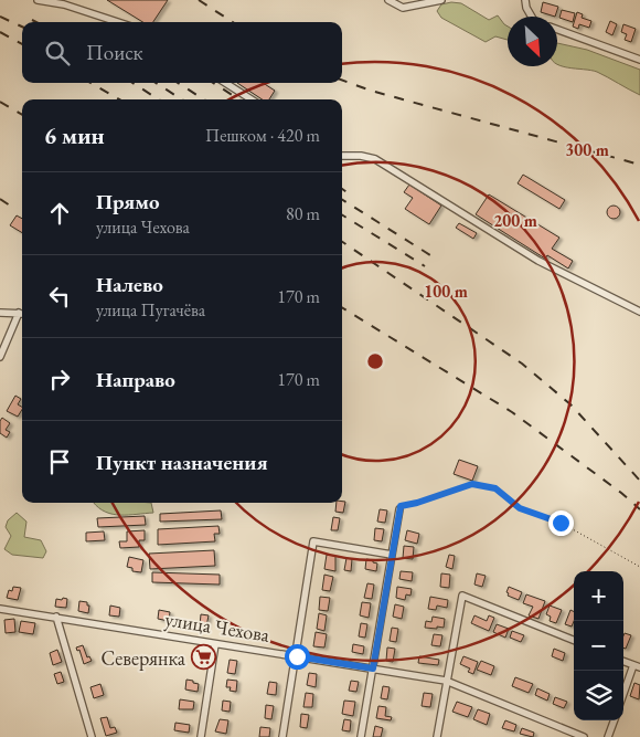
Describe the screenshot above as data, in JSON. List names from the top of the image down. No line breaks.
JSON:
{"streets":{"street":["улица Чехова"]},"places":{"supermarket":["Северянка"]},"north":"bottom right","page":{"search":"Поиск","heading":["6 мин","Пешком · 420 m"],"list":[["Прямо","улица Чехова","80 m"],["Налево","улица Пугачёва","170 m"],["Направо","170 m"],"Пункт назначения"],"map_buttons":["+","−"]},"rings":["300 m","200 m","100 m"]}
